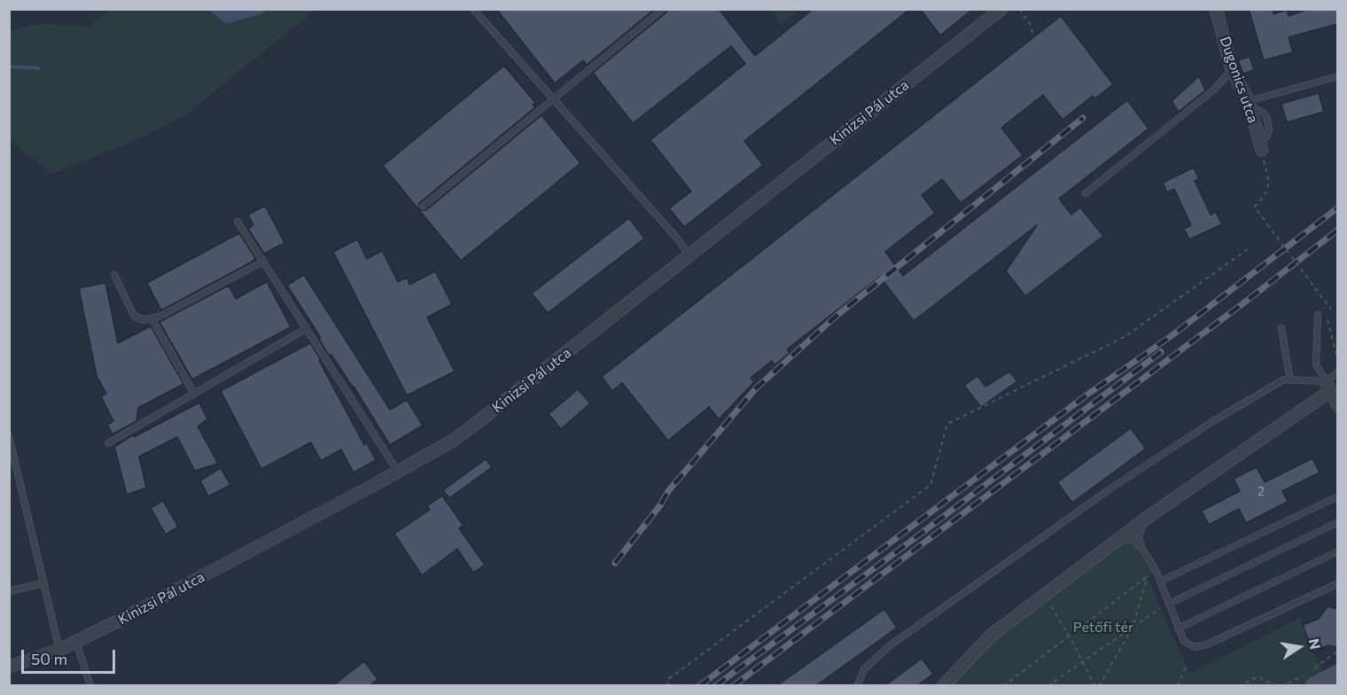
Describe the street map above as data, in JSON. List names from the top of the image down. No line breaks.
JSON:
{"streets":{"street":["Dugonics utca","Kinizsi Pál utca"]},"parks":["Petőfi tér"],"house_numbers":["2"],"scale_bar":"50 m","north":"right"}
